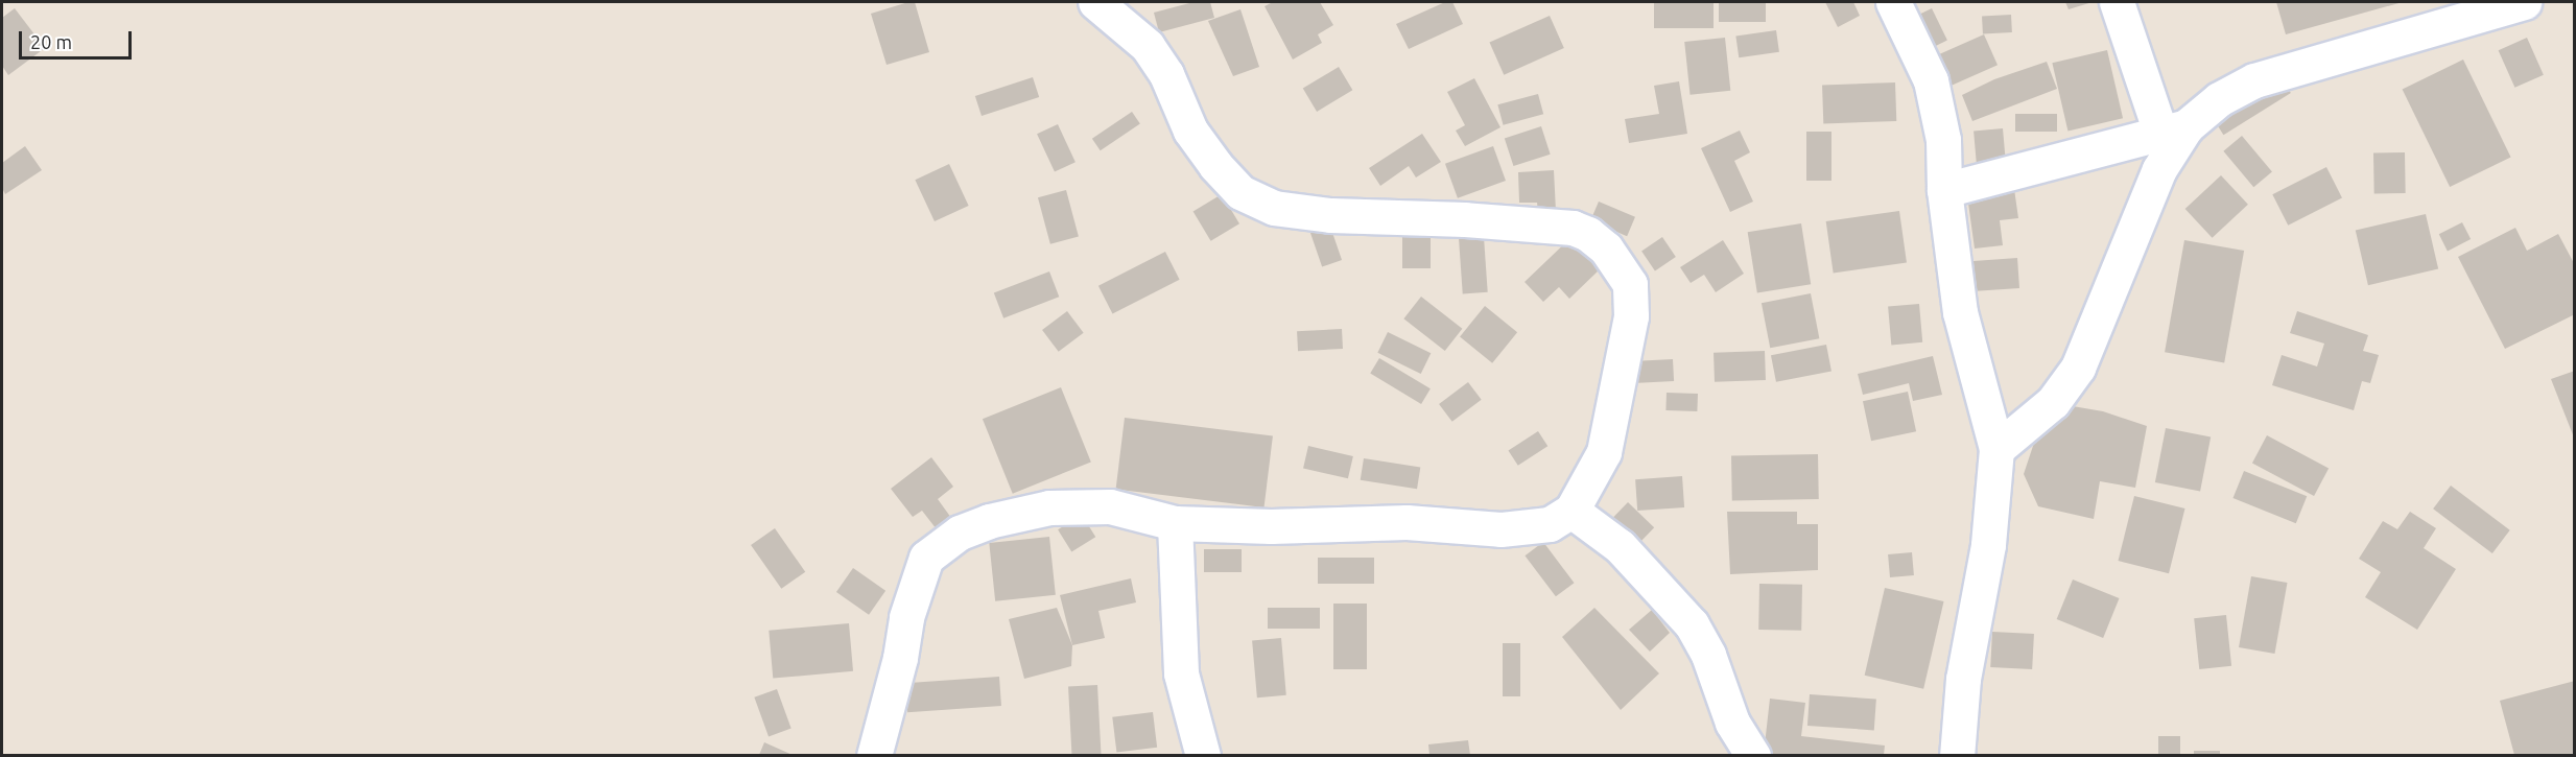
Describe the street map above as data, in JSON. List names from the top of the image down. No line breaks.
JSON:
{"scale_bar":"20 m"}
